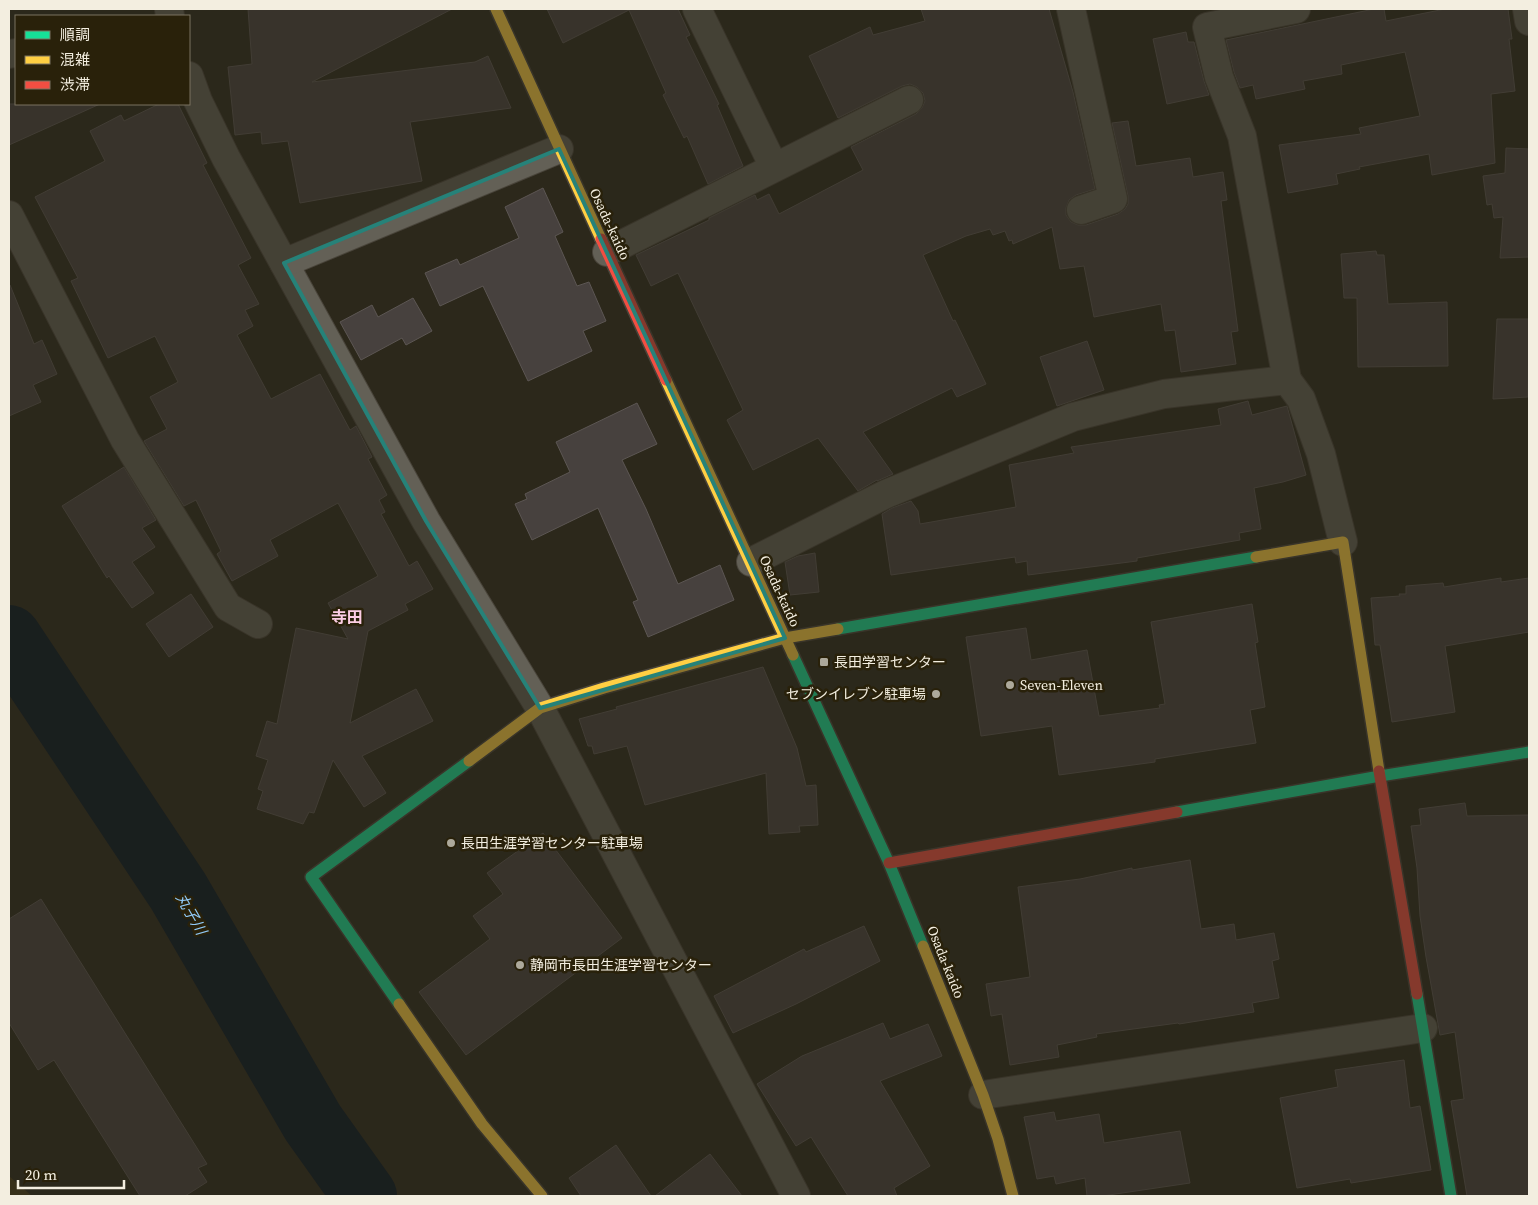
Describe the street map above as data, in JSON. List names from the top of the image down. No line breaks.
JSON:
{"streets":{"street":["Osada-kaido"]},"districts":["寺田"],"water":["丸子川"],"places":{"transit":["長田学習センター"],"other":["Seven-Eleven","セブンイレブン駐車場","長田生涯学習センター駐車場","静岡市長田生涯学習センター"]},"legend":["順調","混雑","渋滞"],"scale_bar":"20 m"}
